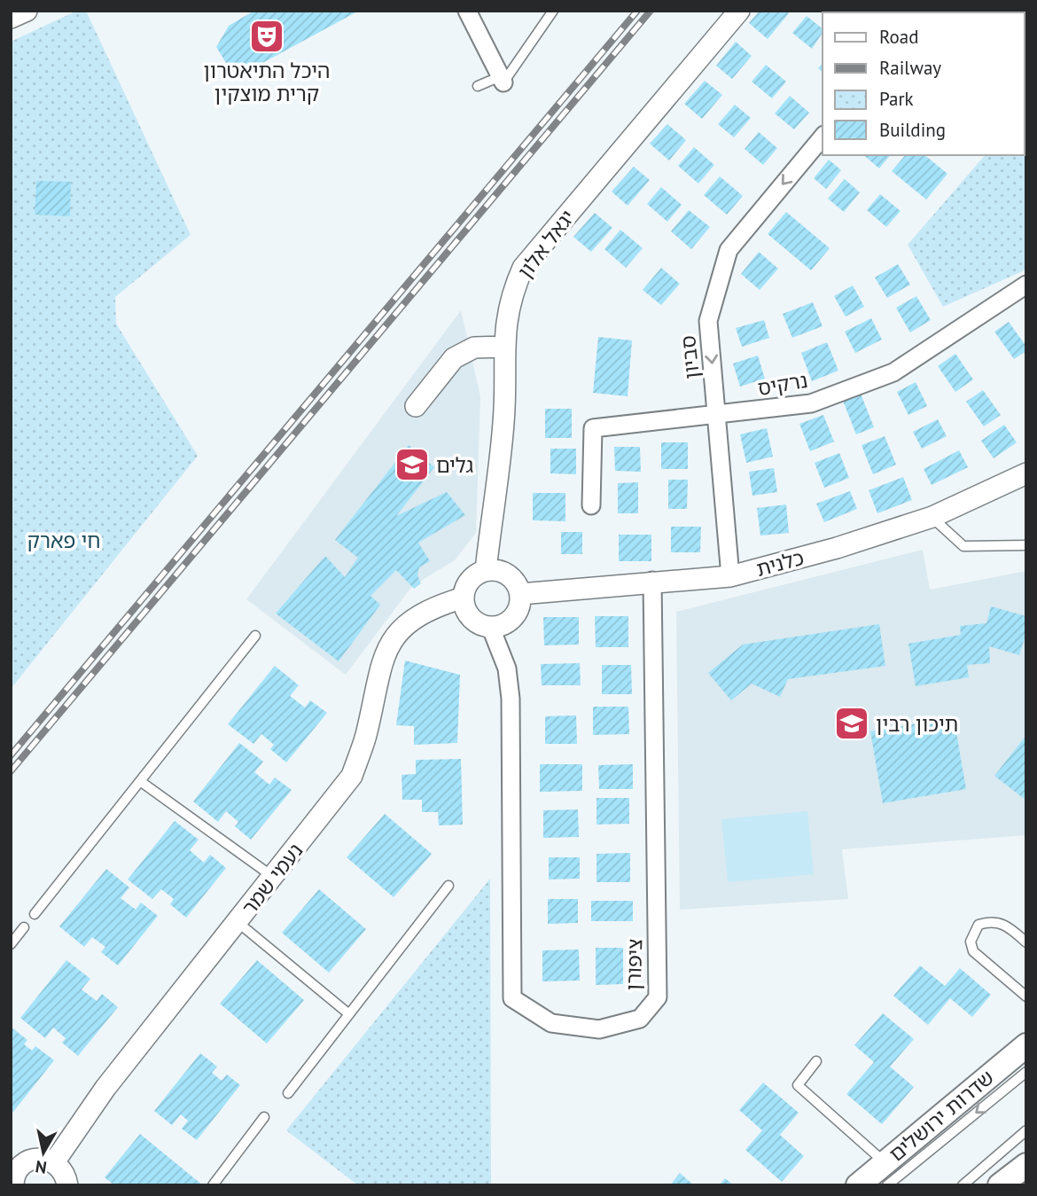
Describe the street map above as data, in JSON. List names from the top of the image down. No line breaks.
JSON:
{"streets":{"main road":["שדרות ירושלים"],"street":["יגאל אלון","סביון","נרקיס","כלנית","נעמי שמר","ציפורן"]},"crossings":[["יגאל אלון","כלנית"],["יגאל אלון","נעמי שמר"],["יגאל אלון","ציפורן"],["סביון","נרקיס"],["סביון","כלנית"],["כלנית","נעמי שמר"],["כלנית","ציפורן"],["נעמי שמר","ציפורן"]],"one_way":["סביון"],"parks":["חי פארק"],"places":{"theatre":["היכל התיאטרון קרית מוצקין"],"school or university":["גלים","תיכון רבין"]},"legend":["Road","Railway","Park","Building"],"north":"bottom"}
